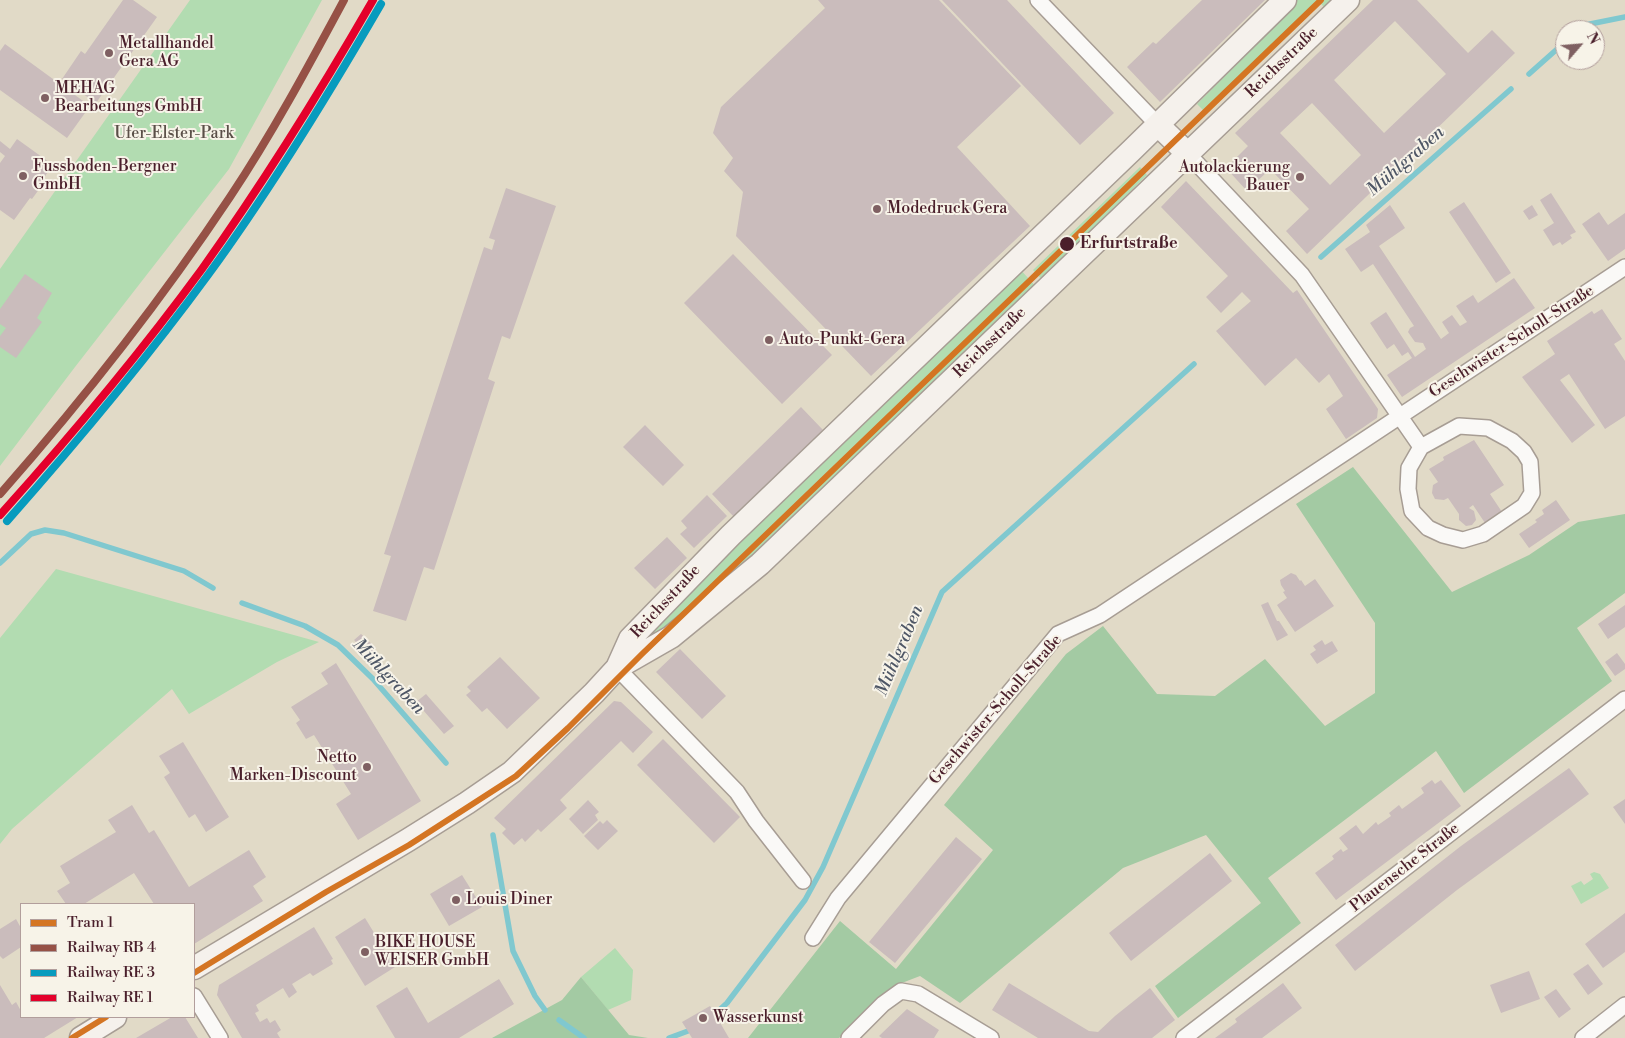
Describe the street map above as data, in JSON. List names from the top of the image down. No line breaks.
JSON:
{"streets":{"main road":["Reichsstraße"],"street":["Geschwister-Scholl-Straße","Plauensche Straße"]},"water":["Mühlgraben"],"parks":["Ufer-Elster-Park"],"places":["Metallhandel Gera AG","MEHAG Bearbeitungs GmbH","Fussboden-Bergner GmbH","Autolackierung Bauer","Modedruck Gera","Erfurtstraße","Auto-Punkt-Gera","Netto Marken-Discount","Louis Diner","BIKE HOUSE WEISER GmbH","Wasserkunst"],"lines":["tram line 1"],"legend":["Tram 1","Railway RB 4","Railway RE 3","Railway RE 1"],"north":"top right"}
